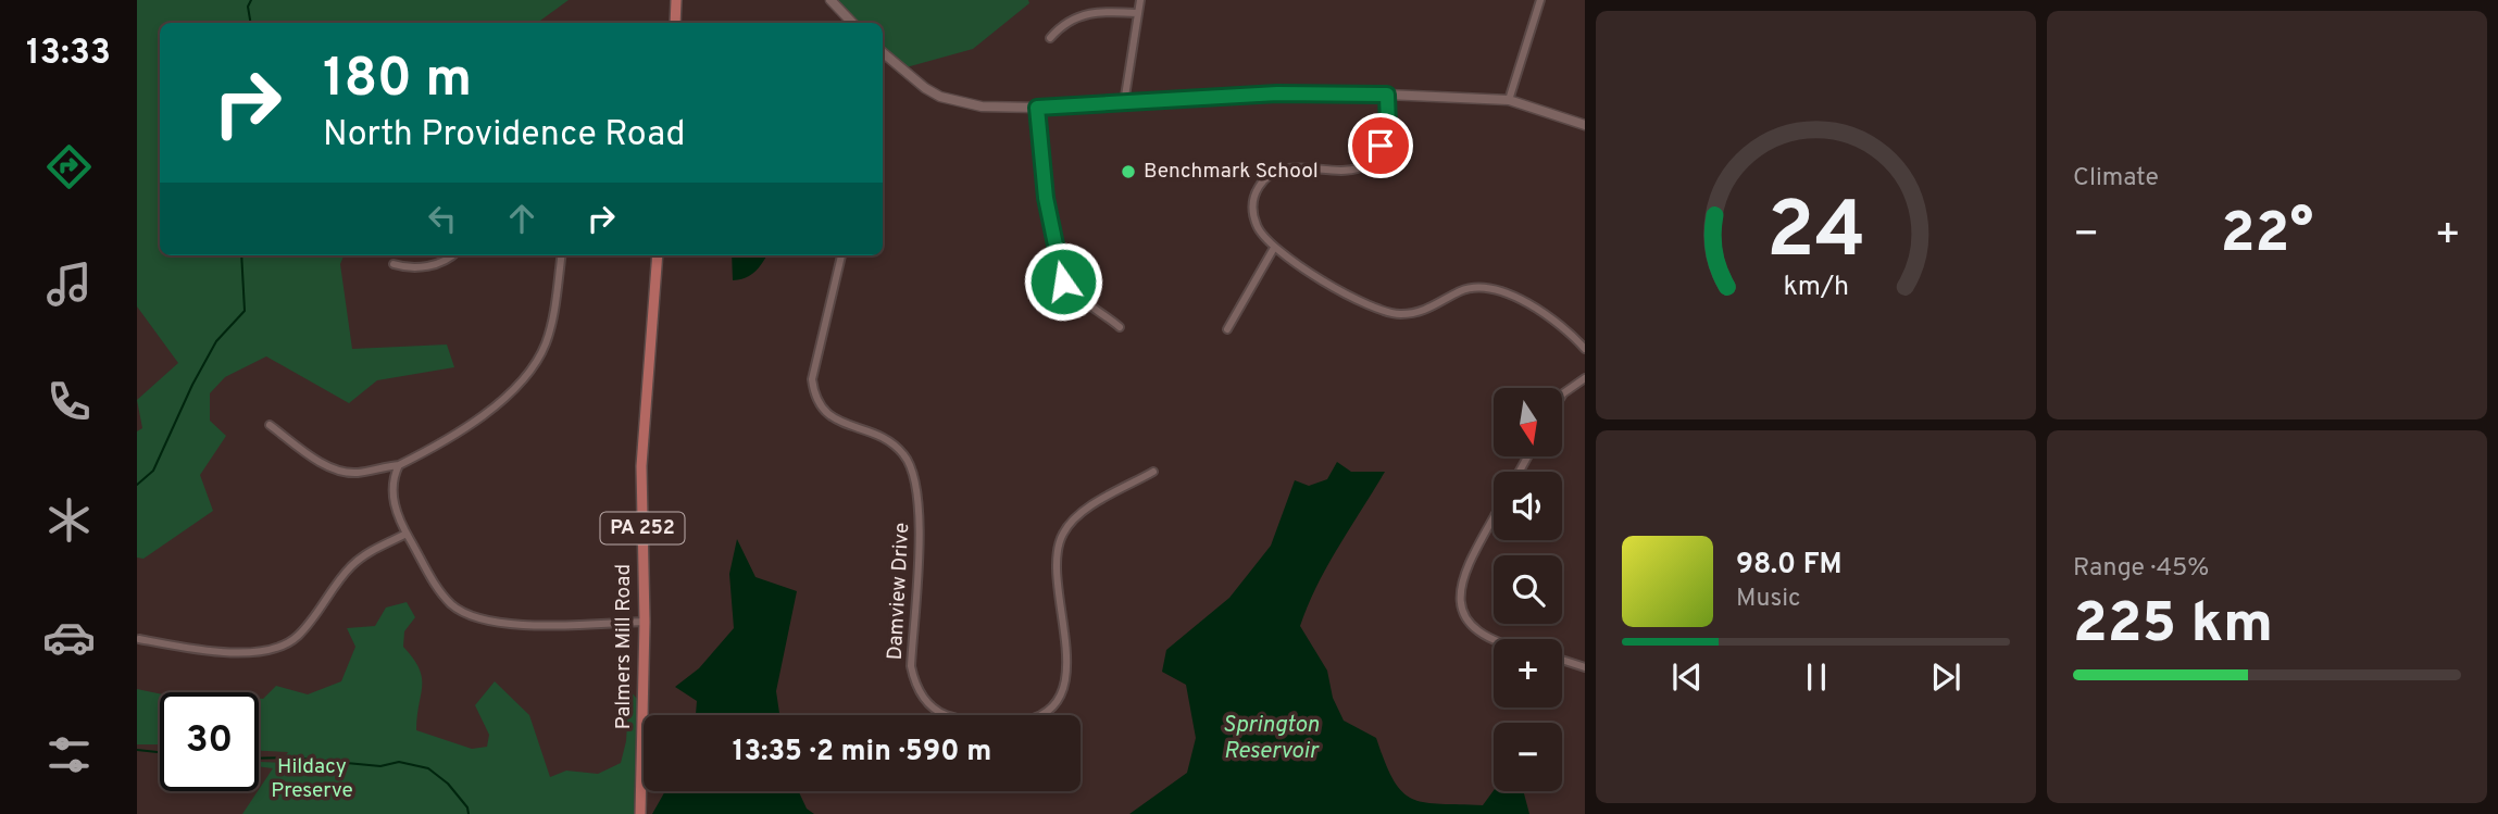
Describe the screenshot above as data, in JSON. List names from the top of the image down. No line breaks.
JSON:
{"streets":{"main road":["PA 252","Palmers Mill Road"],"street":["Damview Drive"]},"water":["Springton Reservoir"],"parks":["Hildacy Preserve"],"places":["Benchmark School"],"north":"bottom","page":{"tabs":"13:33","tile":["Climate",["Range · 45%","225 km"]],"turn":["180 m","North Providence Road"],"heat":["−","22°","+"],"map_buttons":["+","−"],"song":["98.0 FM","Music"],"limit":"30","trip":"13:35 · 2 min · 590 m","gauge":["24","km/h"]}}
